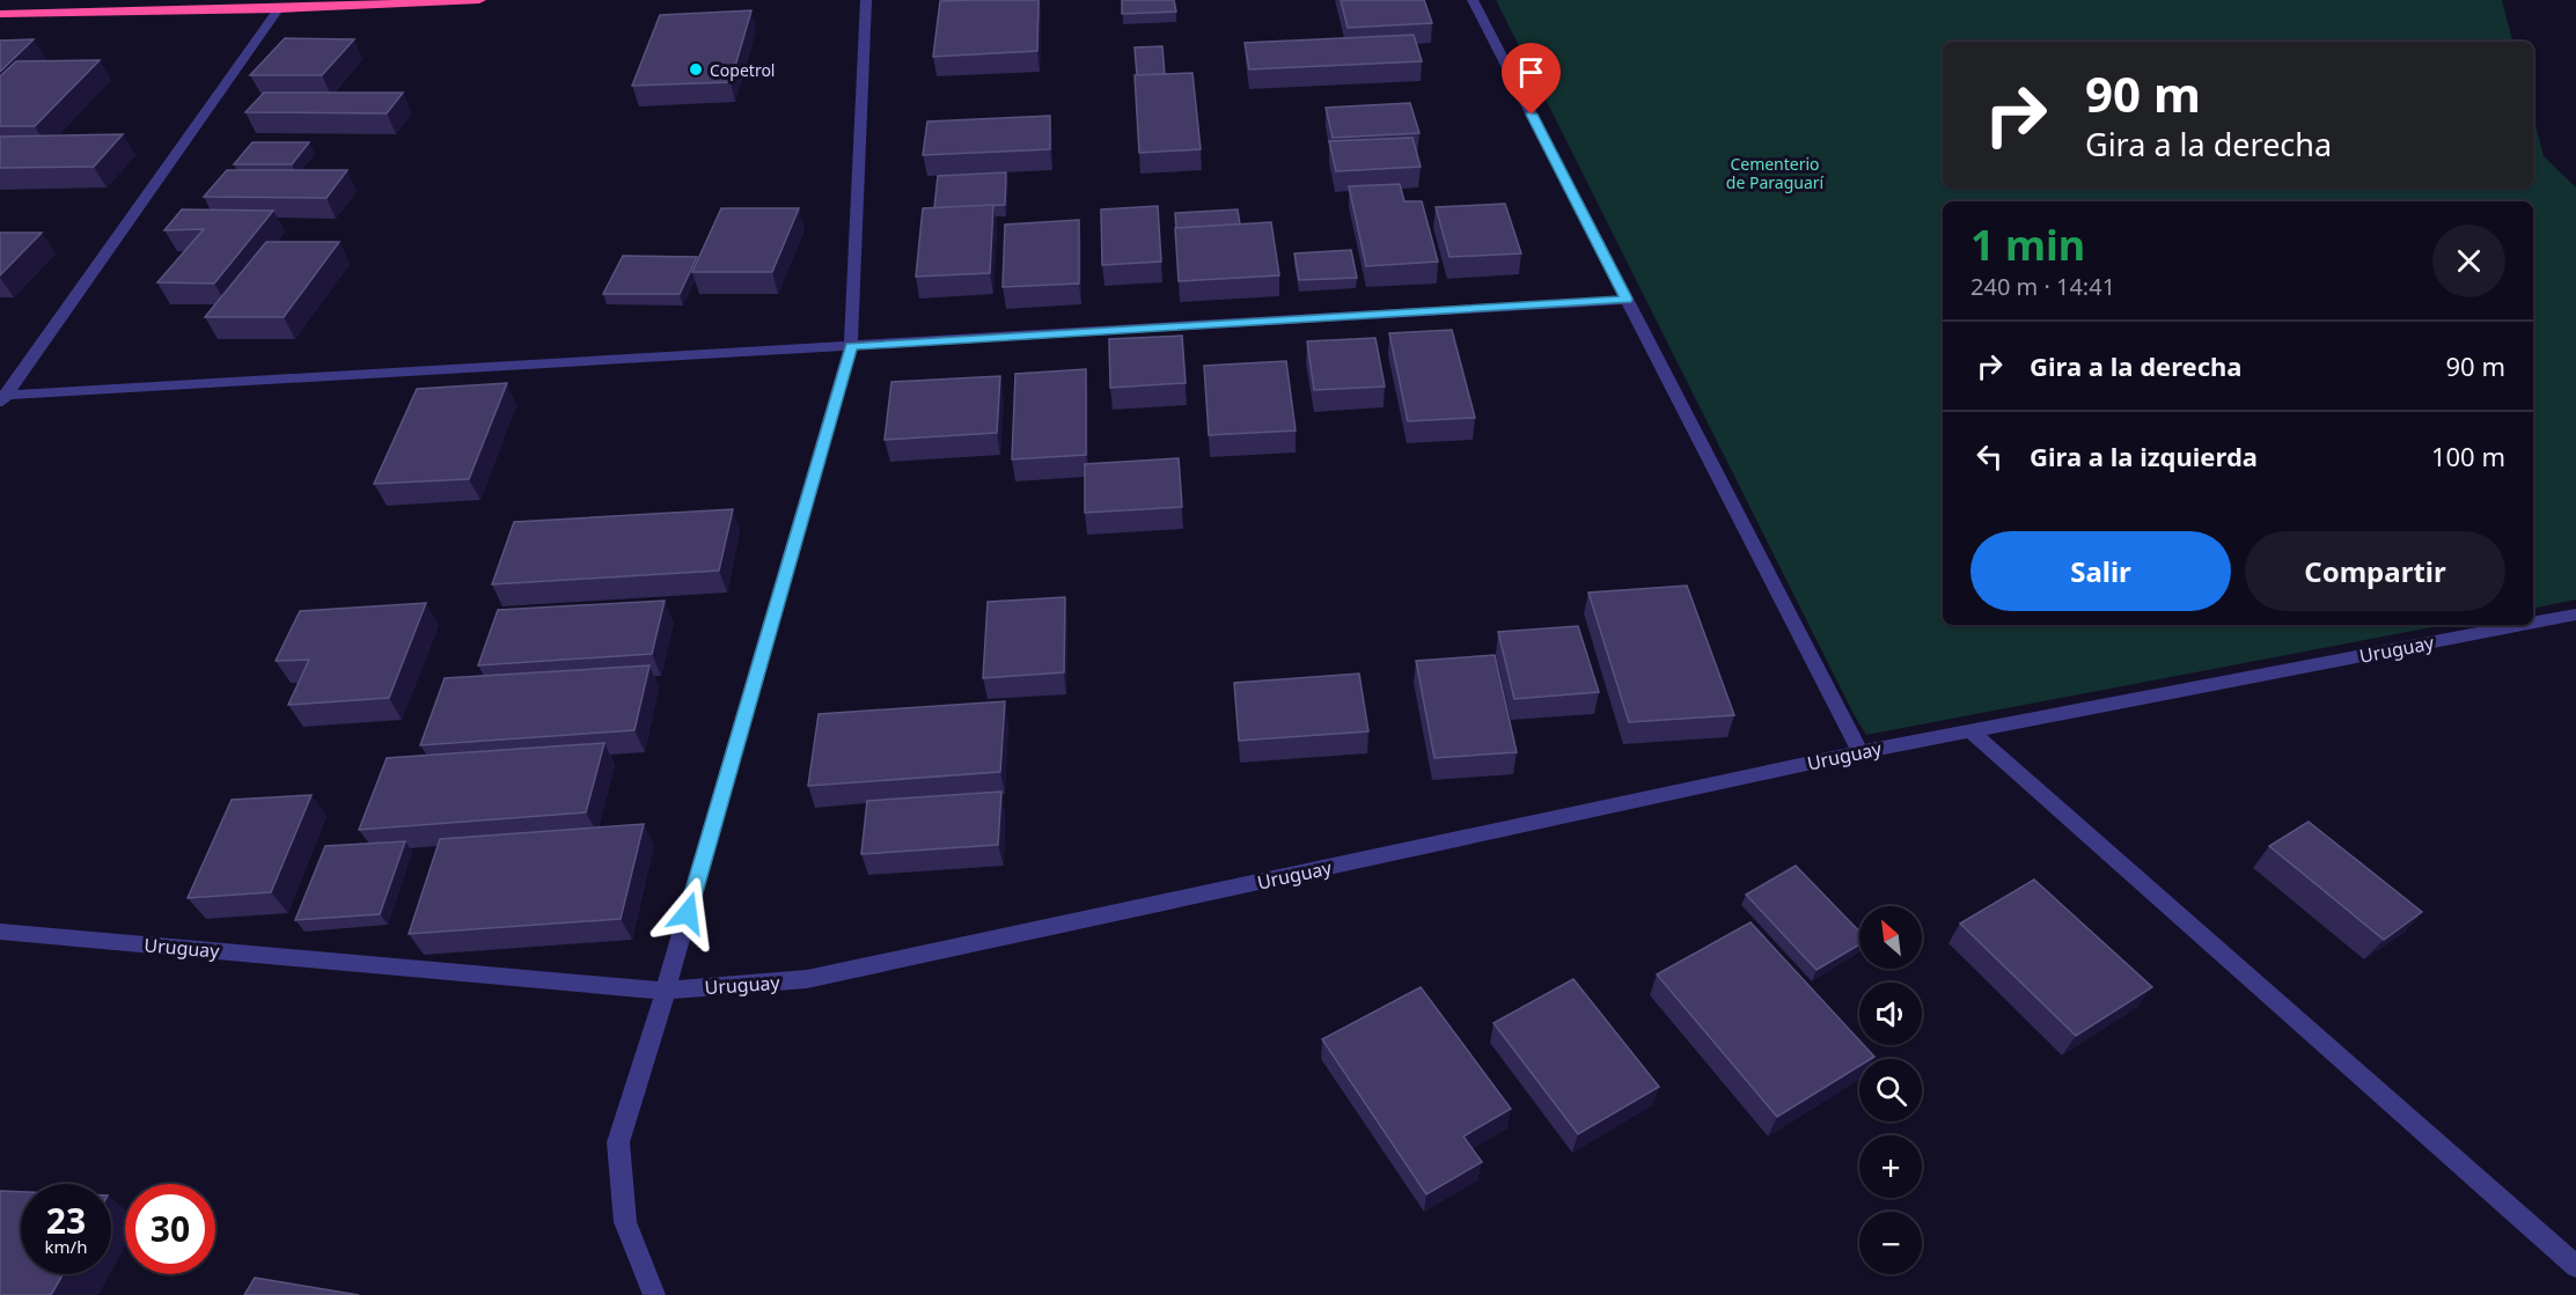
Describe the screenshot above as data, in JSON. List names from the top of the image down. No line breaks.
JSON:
{"streets":{"street":["Uruguay"]},"parks":["Cementerio de Paraguarí"],"places":["Copetrol"],"north":"top left","page":{"turn":["90 m","Gira a la derecha"],"heading":["1 min","240 m · 14:41"],"list":[{"name":"Gira a la derecha","value":"90 m"},{"name":"Gira a la izquierda","value":"100 m"}],"buttons":["Salir","Compartir"],"map_buttons":["+","−"],"speed":"23 km/h","limit":"30"}}
